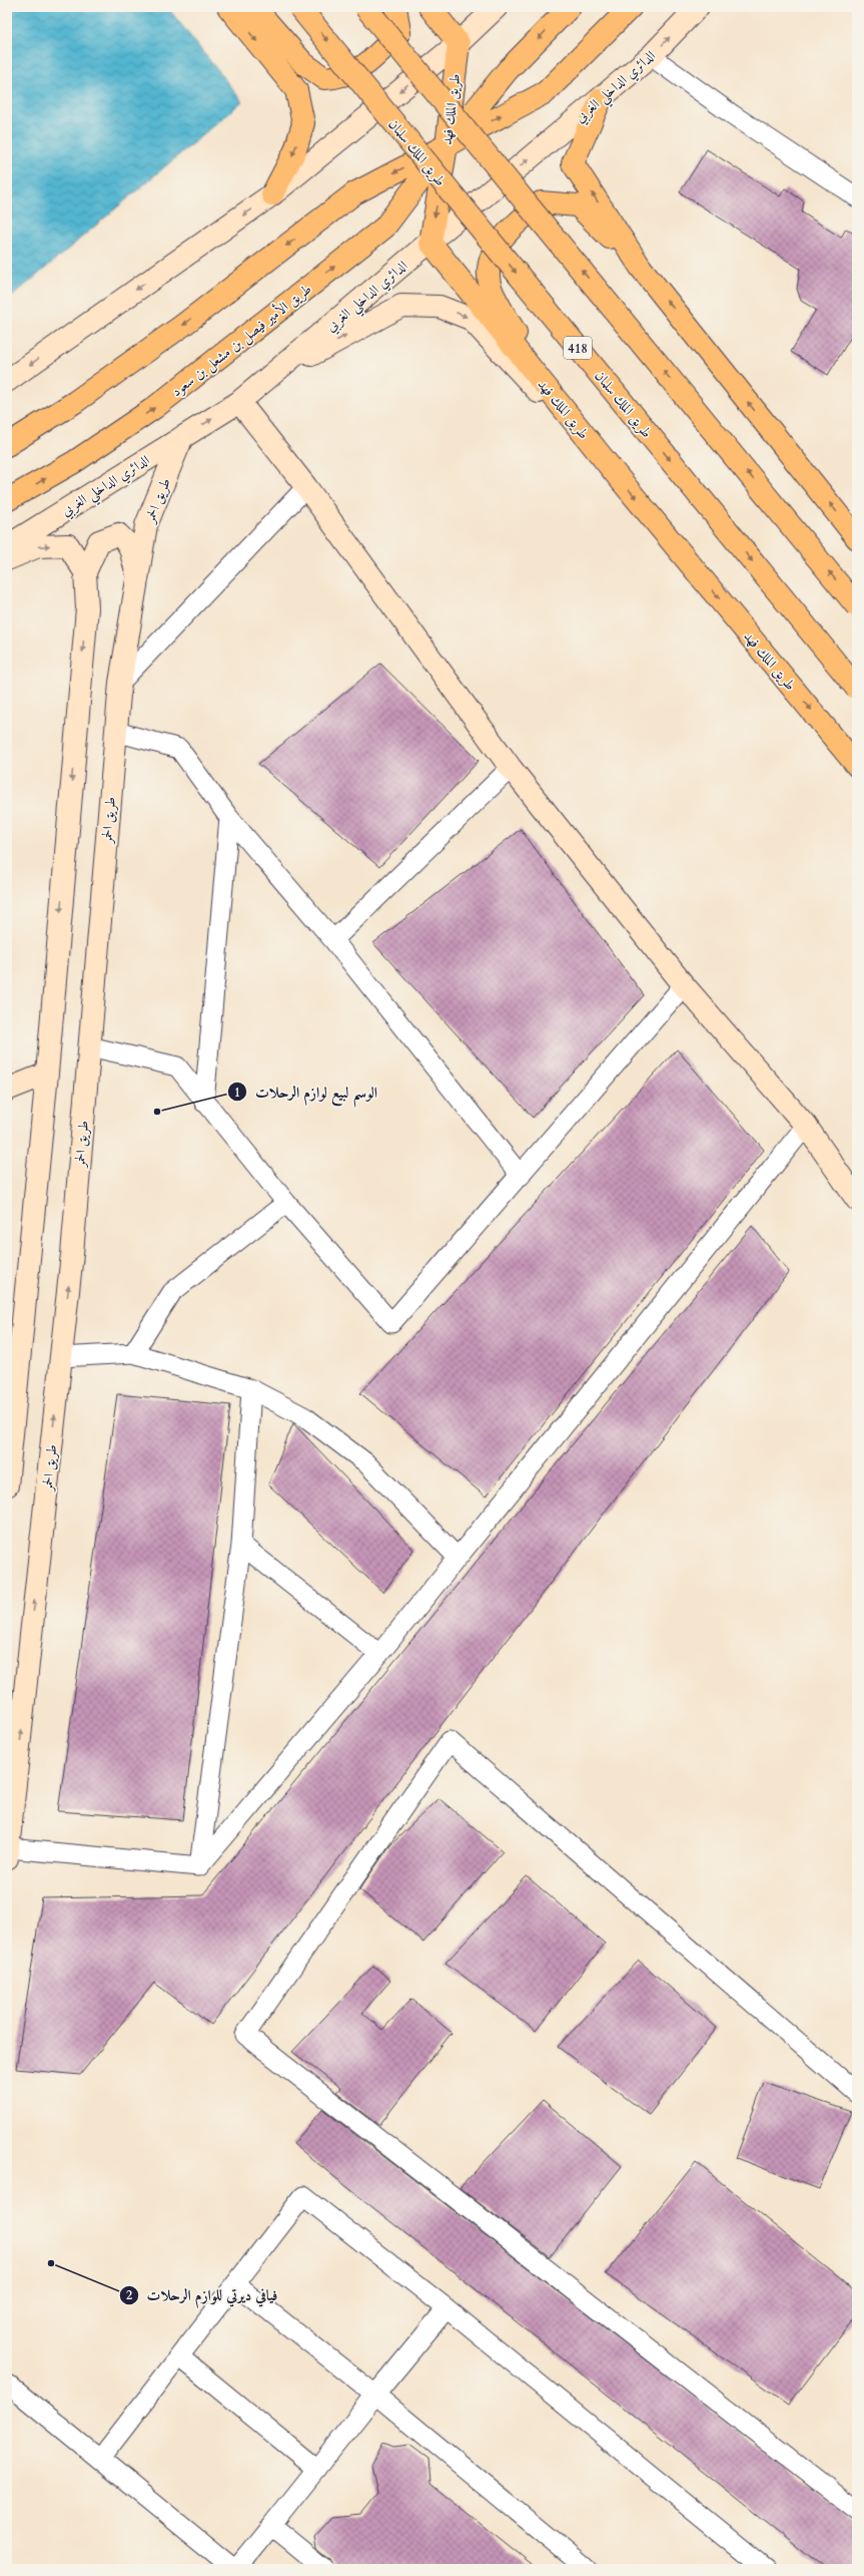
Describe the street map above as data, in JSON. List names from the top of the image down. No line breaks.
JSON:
{"streets":{"main road":["طريق الملك فهد","طريق الملك سلمان","طريق الأمير فيصل بن مشعل بن سعود","418"],"street":["الدائري الداخلي الغربي","طريق الحمر"]},"crossings":[["الدائري الداخلي الغربي","طريق الملك فهد"],["الدائري الداخلي الغربي","طريق الحمر"],["طريق الملك فهد","طريق الأمير فيصل بن مشعل بن سعود"]],"places":["الوسم لبيع لوازم الرحلات","فيافي ديرتي للوازم الرحلات"]}
